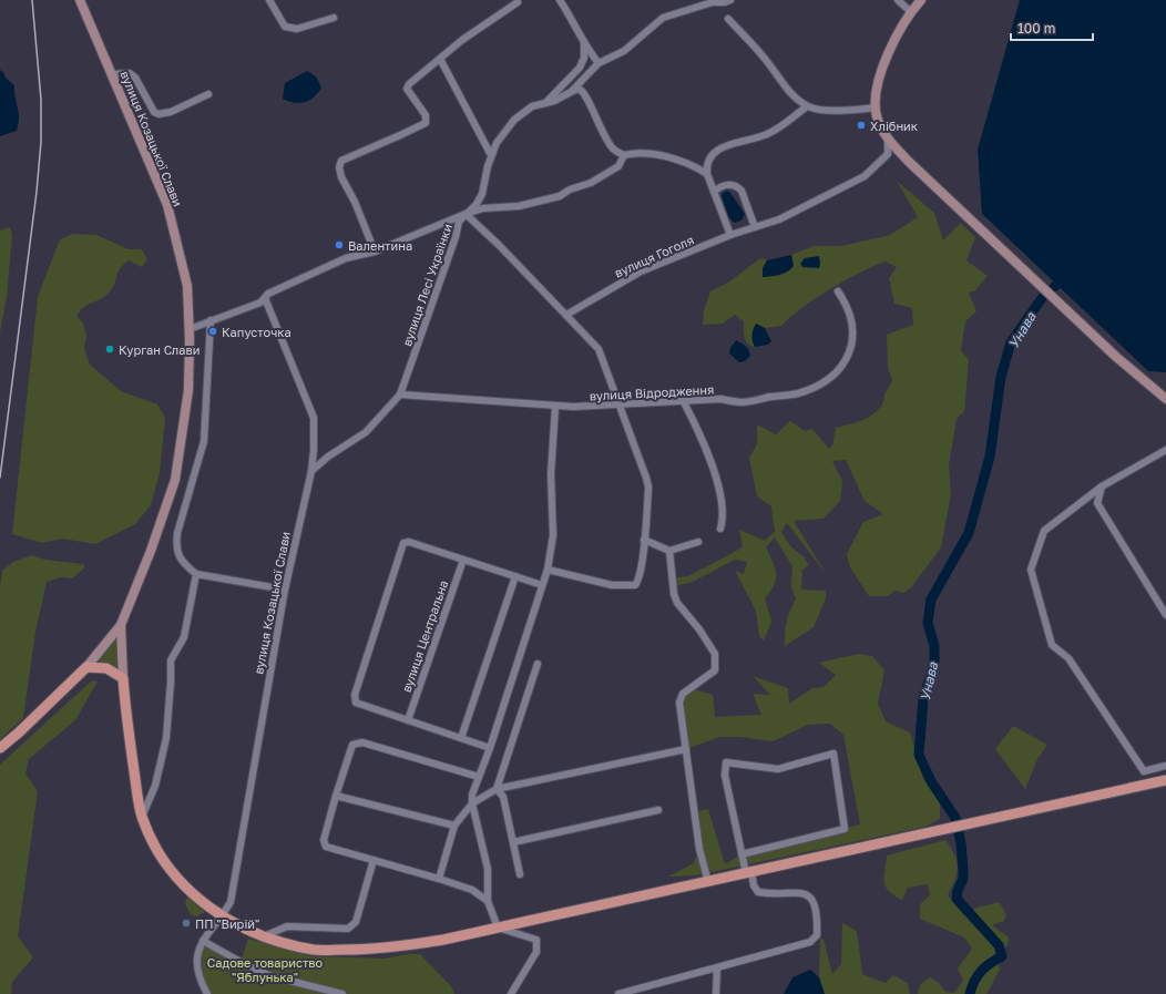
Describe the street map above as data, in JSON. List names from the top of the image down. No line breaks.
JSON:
{"streets":{"main road":["вулиця Козацької Слави"],"street":["вулиця Гоголя","вулиця Лесі Українки","вулиця Відродження","вулиця Центральна"]},"crossings":[["вулиця Козацької Слави","вулиця Лесі Українки"],["вулиця Лесі Українки","вулиця Відродження"]],"water":["Унава"],"parks":["Садове товариство \"Яблунька\""],"places":["Хлібник","Валентина","Капусточка","Курган Слави","ПП \"Вирій\""],"scale_bar":"100 m"}
